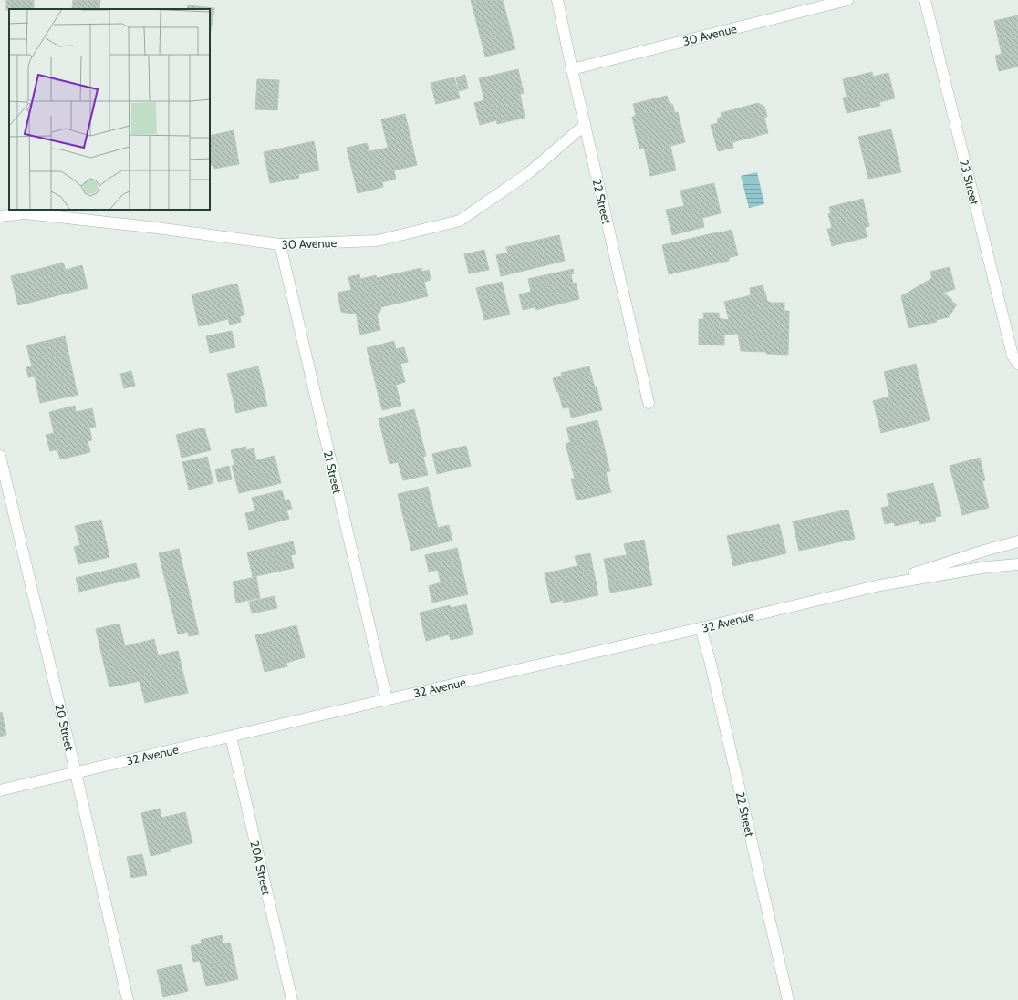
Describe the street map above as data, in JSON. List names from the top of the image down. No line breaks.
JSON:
{"streets":{"street":["30 Avenue","23 Street","22 Street","21 Street","32 Avenue","20 Street","20A Street"]},"crossings":[["30 Avenue","22 Street"],["30 Avenue","21 Street"],["22 Street","32 Avenue"],["21 Street","32 Avenue"],["32 Avenue","20 Street"],["32 Avenue","20A Street"]]}
